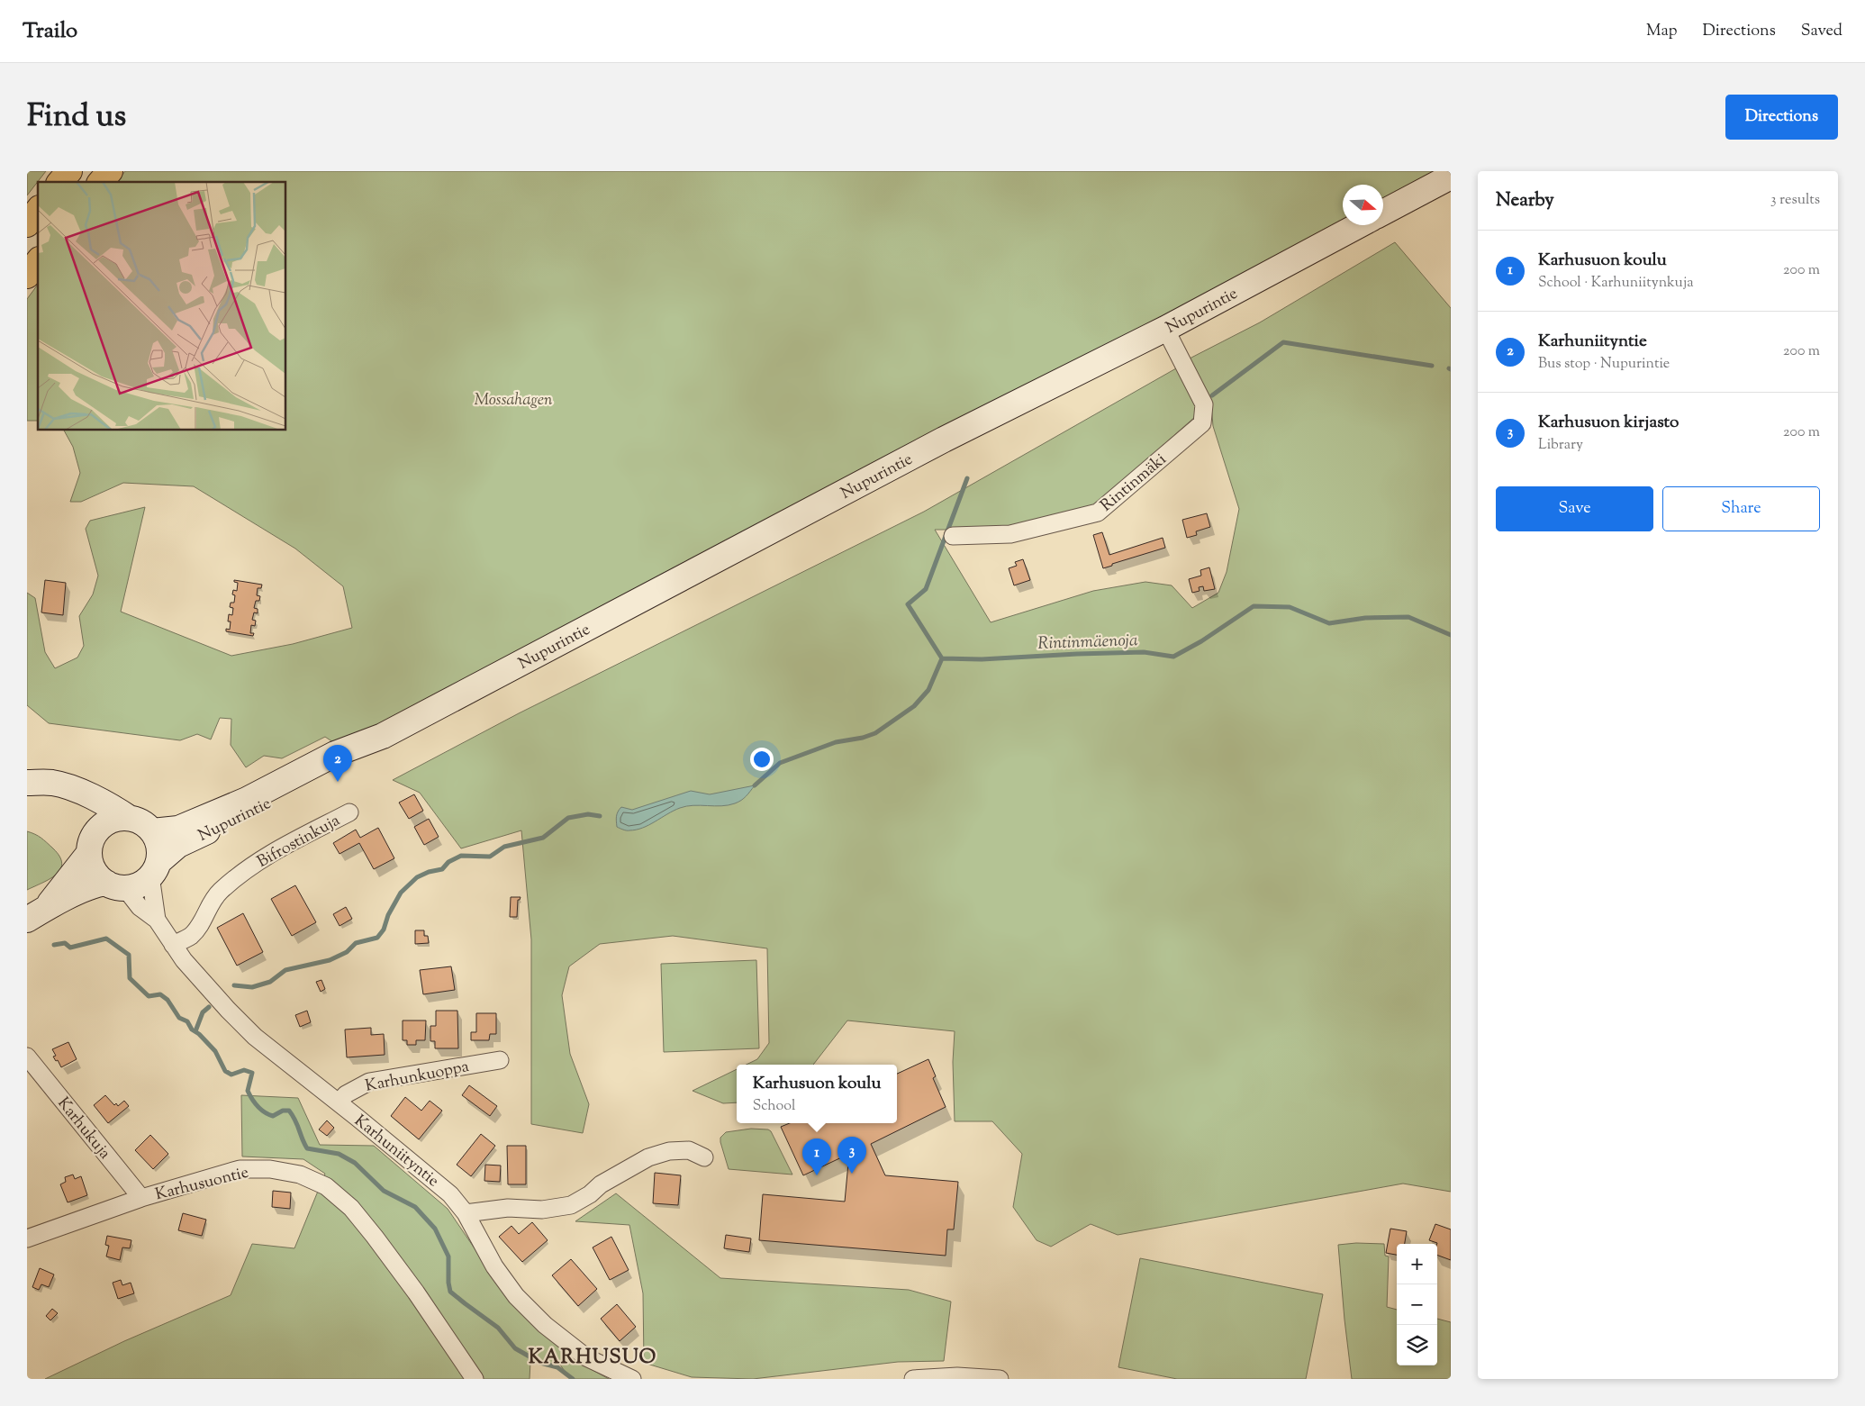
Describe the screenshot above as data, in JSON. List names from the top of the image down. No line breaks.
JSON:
{"streets":{"main road":["Nupurintie"],"street":["Rintinmäki","Bifrostinkuja","Karhunkuoppa","Karhukuja","Karhuniityntie","Karhusuontie"]},"crossings":[["Nupurintie","Rintinmäki"],["Nupurintie","Karhuniityntie"],["Bifrostinkuja","Karhuniityntie"],["Karhunkuoppa","Karhuniityntie"],["Karhukuja","Karhusuontie"]],"districts":["KARHUSUO"],"water":["Rintinmäenoja"],"parks":["Mossahagen"],"north":"right","page":{"header":"Trailo","nav":["Map","Directions","Saved"],"title":"Find us","buttons":["Directions",["Save","Share"]],"heading":["Nearby","3 results"],"list":[{"mark":"1","name":"Karhusuon koulu","note":"School · Karhuniitynkuja","value":"200 m"},{"mark":"2","name":"Karhuniityntie","note":"Bus stop · Nupurintie","value":"200 m"},{"mark":"3","name":"Karhusuon kirjasto","note":"Library","value":"200 m"}],"pins":["2","3","1"],"popup":["Karhusuon koulu","School"],"map_buttons":["+","−"]}}
